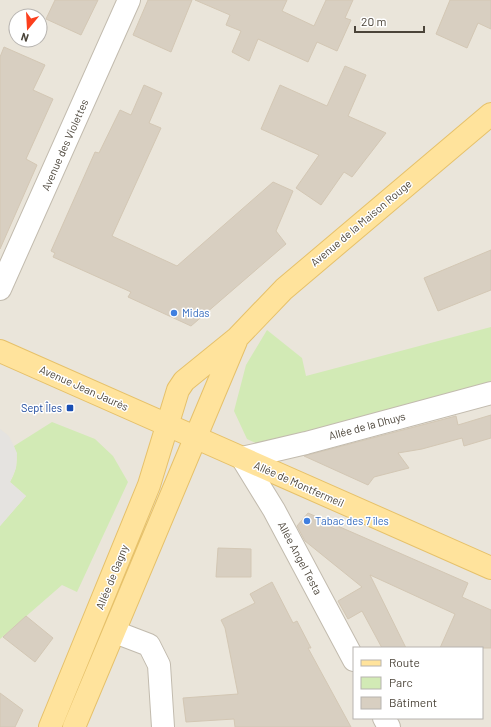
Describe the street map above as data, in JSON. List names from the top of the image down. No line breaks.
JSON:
{"streets":{"main road":["Avenue de la Maison Rouge","Avenue Jean Jaurès","Allée de Montfermeil","Allée de Gagny"],"street":["Avenue des Violettes","Allée de la Dhuys","Allée Angel Testa"]},"crossings":[["Avenue de la Maison Rouge","Avenue Jean Jaurès"],["Avenue de la Maison Rouge","Allée de Montfermeil"],["Avenue de la Maison Rouge","Allée de Gagny"],["Avenue Jean Jaurès","Allée de Montfermeil"],["Avenue Jean Jaurès","Allée de Gagny"],["Allée de la Dhuys","Allée de Montfermeil"],["Allée de la Dhuys","Allée Angel Testa"],["Allée de Montfermeil","Allée Angel Testa"]],"places":{"other":["Midas","Tabac des 7 îles"],"transit":["Sept Îles"]},"legend":["Route","Parc","Bâtiment"],"scale_bar":"20 m","north":"bottom"}
